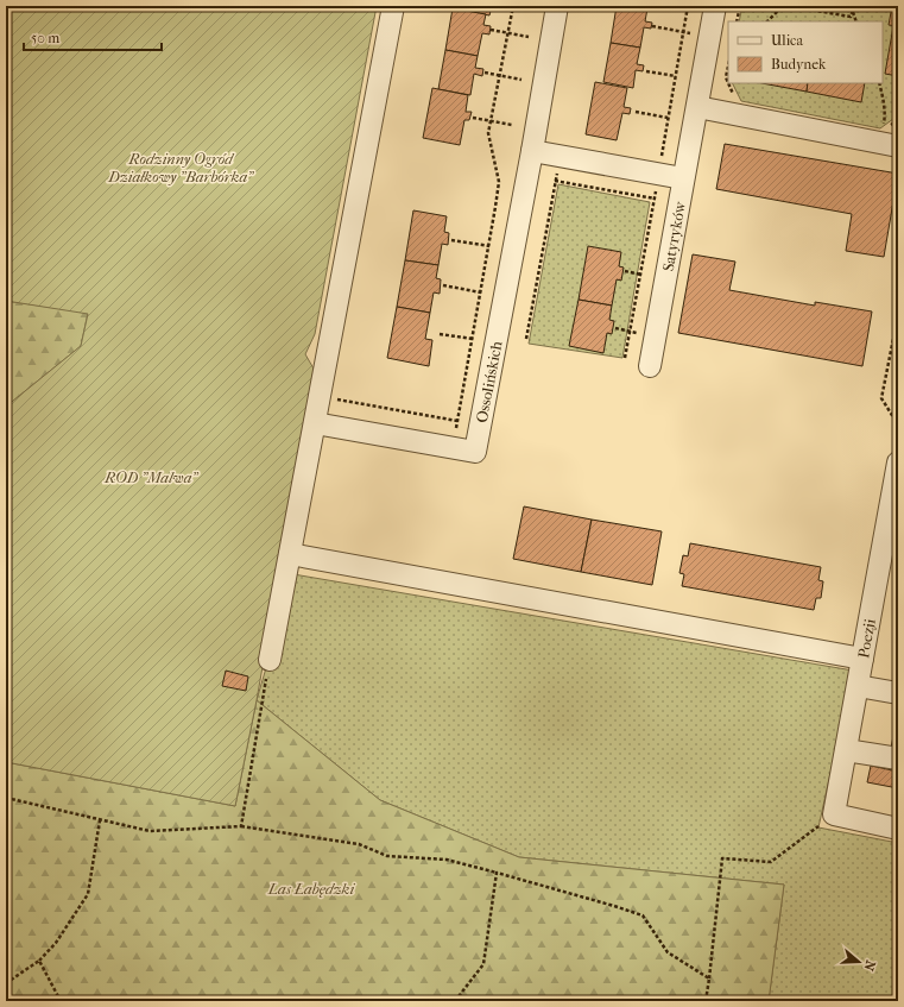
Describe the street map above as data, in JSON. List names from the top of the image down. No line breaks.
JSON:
{"streets":{"street":["Satyryków","Ossolińskich","Poezji"]},"parks":["Rodzinny Ogród Działkowy \"Barbórka\"","ROD \"Malwa\"","Las Łabędzki"],"legend":["Ulica","Budynek"],"scale_bar":"50 m","north":"right"}
